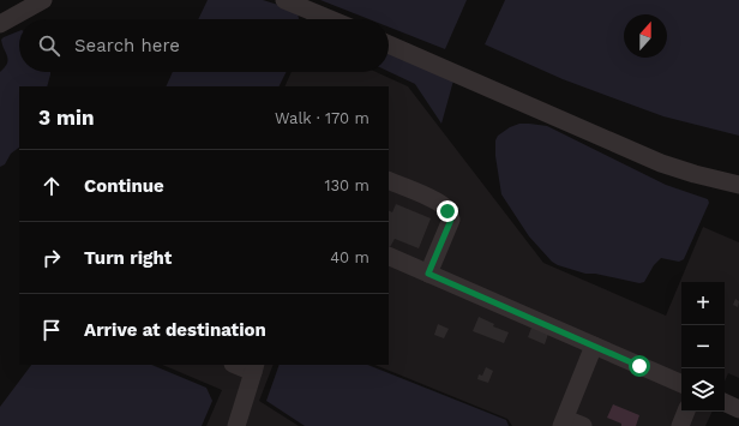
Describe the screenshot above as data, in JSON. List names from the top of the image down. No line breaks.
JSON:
{"north":"top","page":{"search":"Search here","heading":["3 min","Walk · 170 m"],"list":[["Continue","130 m"],["Turn right","40 m"],"Arrive at destination"],"map_buttons":["+","−"]}}
